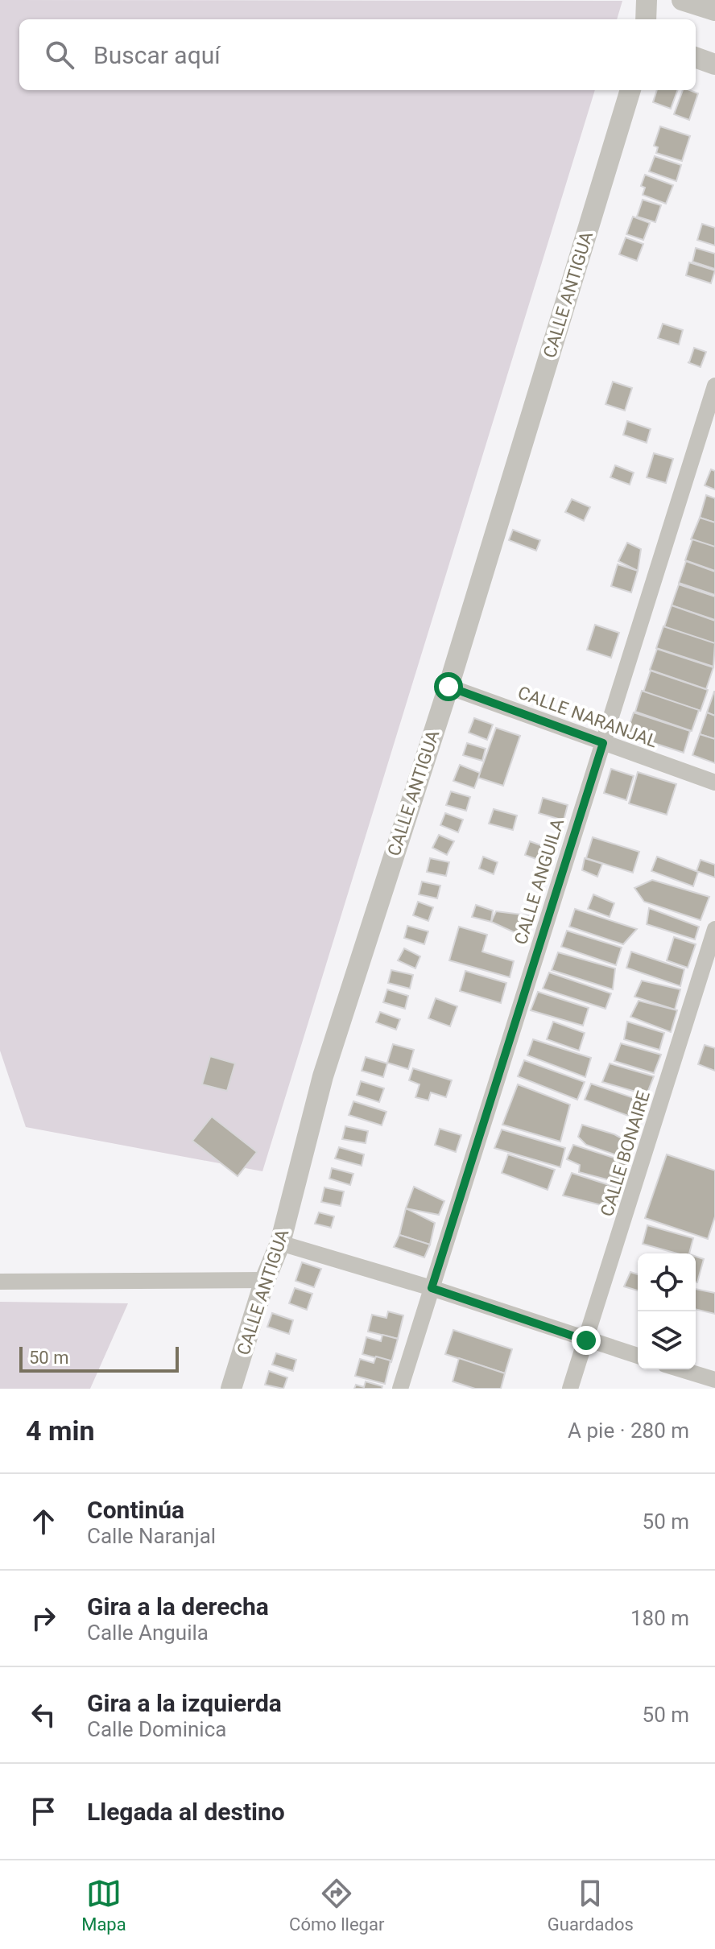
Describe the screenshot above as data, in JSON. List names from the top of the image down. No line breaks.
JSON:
{"streets":{"street":["CALLE ANTIGUA","CALLE NARANJAL","CALLE ANGUILA","CALLE BONAIRE"]},"crossings":[["CALLE ANTIGUA","CALLE NARANJAL"],["CALLE NARANJAL","CALLE ANGUILA"]],"scale_bar":"50 m","page":{"search":"Buscar aquí","scale":"50 m","heading":["4 min","A pie · 280 m"],"list":[["Continúa","Calle Naranjal","50 m"],["Gira a la derecha","Calle Anguila","180 m"],["Gira a la izquierda","Calle Dominica","50 m"],"Llegada al destino"],"nav":["Mapa","Cómo llegar","Guardados"]}}
